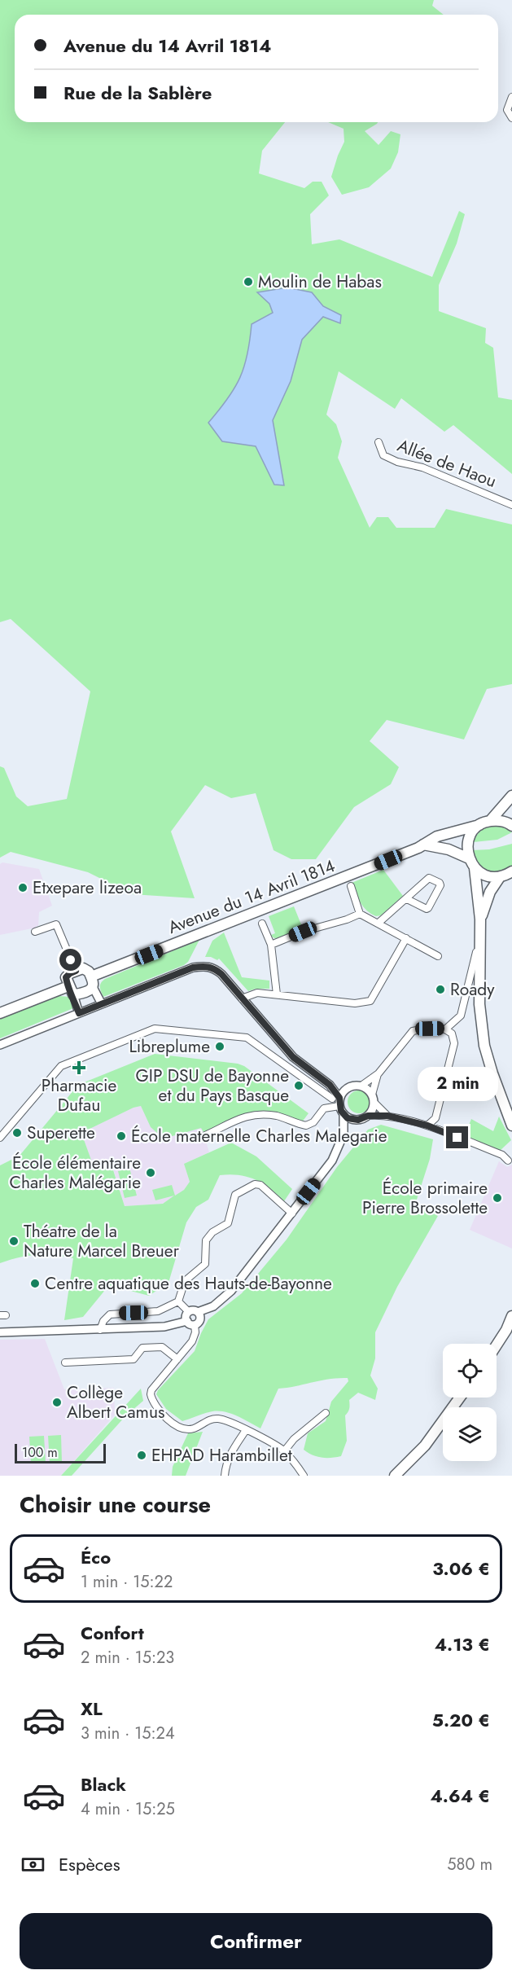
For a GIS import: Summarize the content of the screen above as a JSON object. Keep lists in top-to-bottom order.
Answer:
{
  "streets": {
    "main road": ["Avenue du 14 Avril 1814"],
    "street": ["Allée de Haou"]
  },
  "places": {
    "other": [
      "Moulin de Habas",
      "Etxepare lizeoa",
      "Roady",
      "Libreplume",
      "GIP DSU de Bayonne et du Pays Basque",
      "Superette",
      "École maternelle Charles Malegarie",
      "École élémentaire Charles Malégarie",
      "École primaire Pierre Brossolette",
      "Théatre de la Nature Marcel Breuer",
      "Centre aquatique des Hauts-de-Bayonne",
      "Collège Albert Camus",
      "EHPAD Harambillet"
    ],
    "health": ["Pharmacie Dufau"]
  },
  "scale_bar": "100 m",
  "page": {
    "banner": ["Avenue du 14 Avril 1814", "Rue de la Sablère"],
    "bubble": "2 min",
    "scale": "100 m",
    "heading": "Choisir une course",
    "list": [
      {
        "name": "Éco",
        "note": "1 min · 15:22",
        "value": "3.06 €"
      },
      {
        "name": "Confort",
        "note": "2 min · 15:23",
        "value": "4.13 €"
      },
      {
        "name": "XL",
        "note": "3 min · 15:24",
        "value": "5.20 €"
      },
      {
        "name": "Black",
        "note": "4 min · 15:25",
        "value": "4.64 €"
      }
    ],
    "pay": ["Espèces", "580 m"],
    "buttons": "Confirmer"
  }
}
